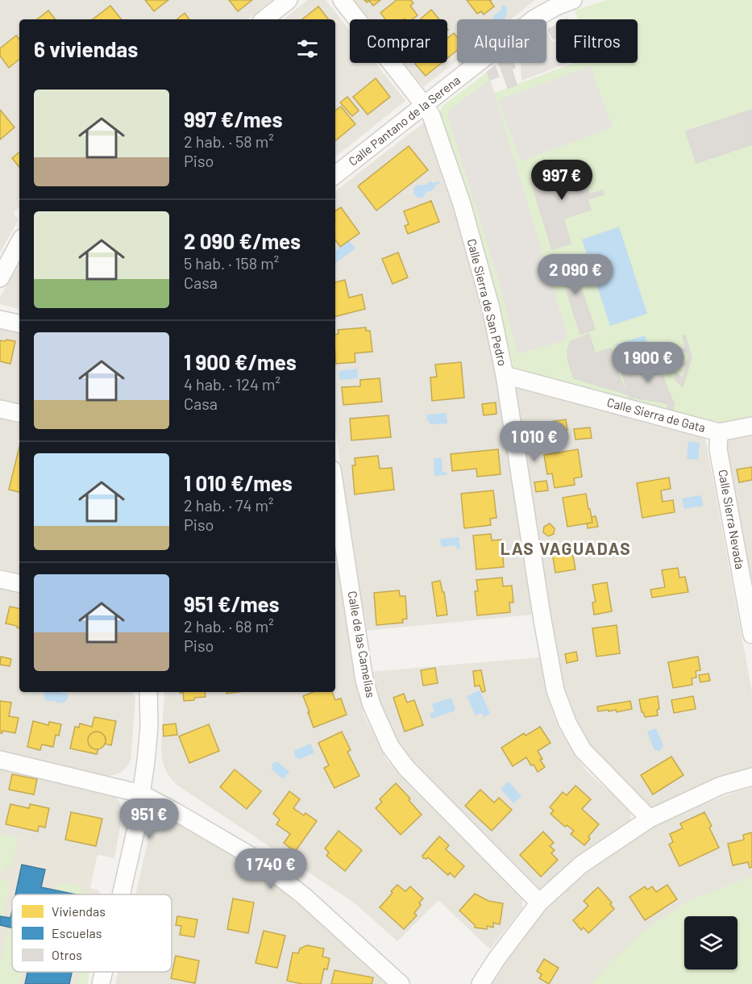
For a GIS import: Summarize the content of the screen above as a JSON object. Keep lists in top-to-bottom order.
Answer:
{
  "streets": {
    "street": [
      "Calle Pantano de la Serena",
      "Calle Sierra de San Pedro",
      "Calle Sierra de Gata",
      "Calle Sierra Nevada",
      "Calle de las Camelias"
    ]
  },
  "crossings": [
    ["Calle Pantano de la Serena", "Calle Sierra de San Pedro"],
    ["Calle Sierra de San Pedro", "Calle Sierra de Gata"],
    ["Calle Sierra de Gata", "Calle Sierra Nevada"]
  ],
  "districts": ["LAS VAGUADAS"],
  "legend": ["Viviendas", "Escuelas", "Otros"],
  "page": {
    "chip": ["Comprar", "Alquilar", "Filtros"],
    "heading": "6 viviendas",
    "list": [
      {
        "name": "997 €/mes",
        "note": "2 hab. · 58 m² · Piso"
      },
      {
        "name": "2 090 €/mes",
        "note": "5 hab. · 158 m² · Casa"
      },
      {
        "name": "1 900 €/mes",
        "note": "4 hab. · 124 m² · Casa"
      },
      {
        "name": "1 010 €/mes",
        "note": "2 hab. · 74 m² · Piso"
      },
      {
        "name": "951 €/mes",
        "note": "2 hab. · 68 m² · Piso"
      }
    ],
    "price": [
      "997 €",
      "2 090 €",
      "1 900 €",
      "1 010 €",
      "951 €",
      "1 740 €"
    ]
  }
}
